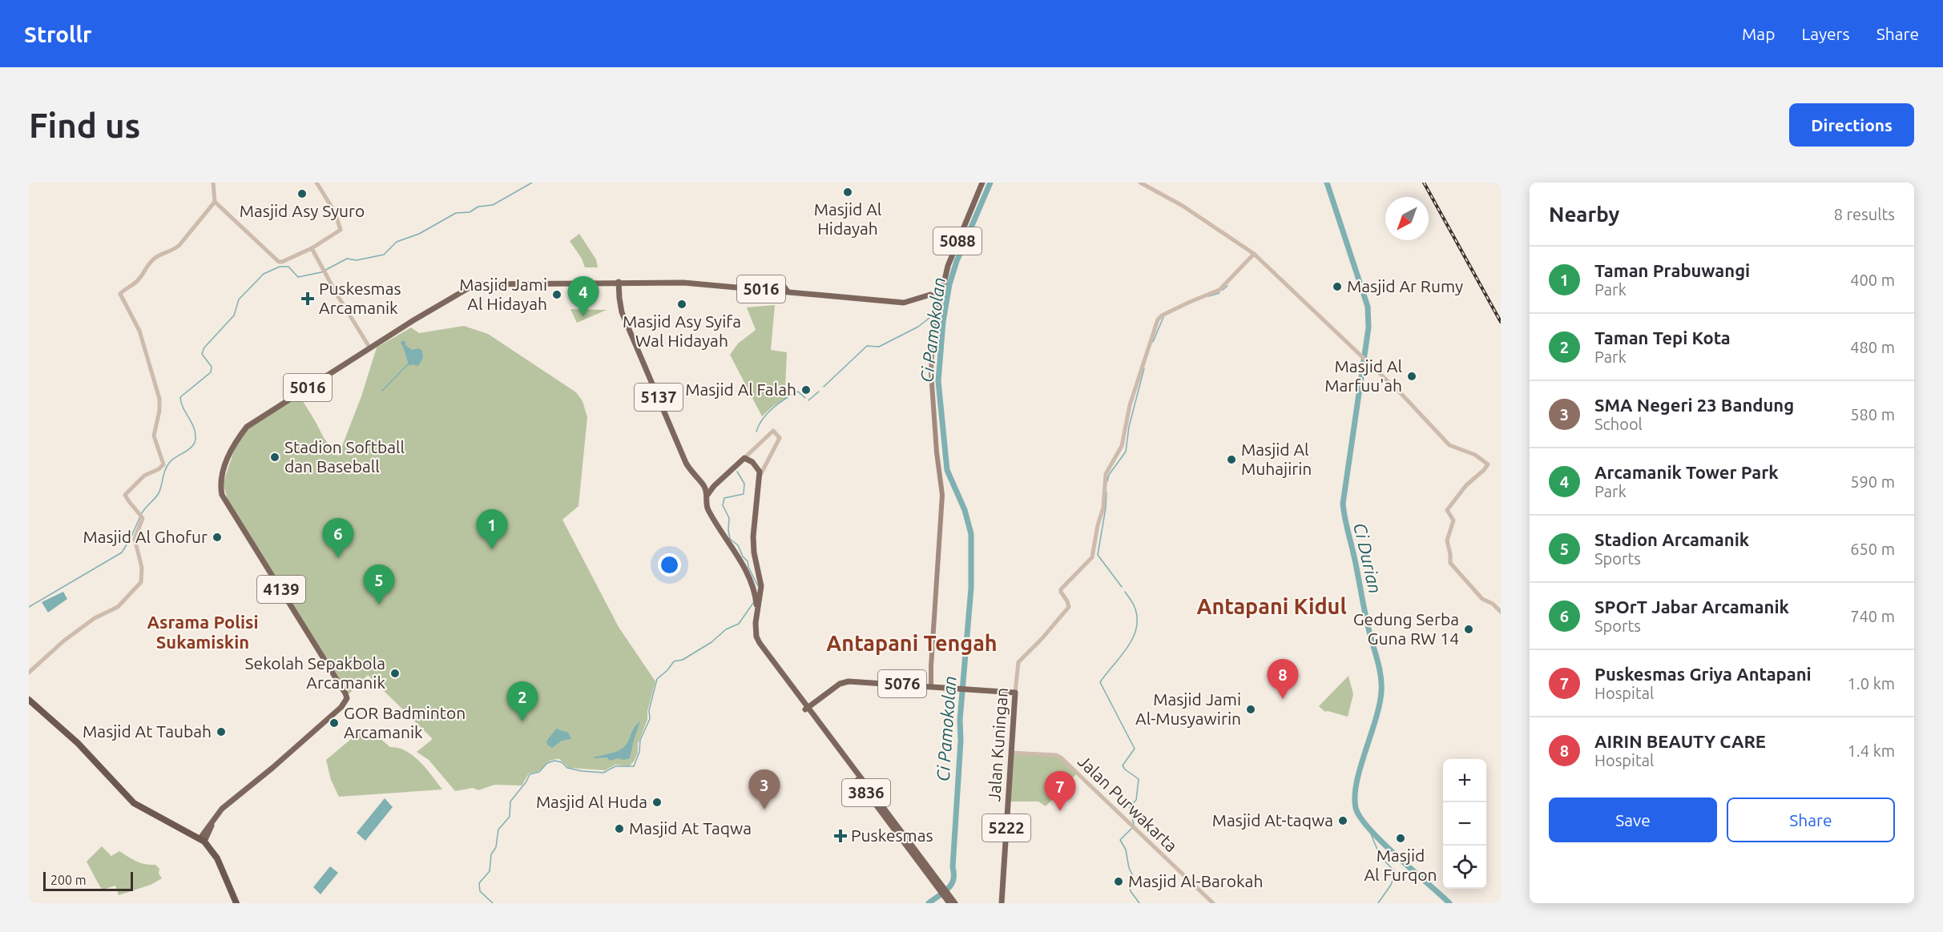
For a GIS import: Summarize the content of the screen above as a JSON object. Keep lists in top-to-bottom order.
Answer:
{
  "streets": {
    "main road": [
      "5088",
      "5016",
      "5137",
      "4139",
      "5076",
      "Jalan Kuningan",
      "3836",
      "5222"
    ],
    "street": ["Jalan Purwakarta"]
  },
  "crossings": [
    ["5088", "5016"],
    ["5088", "5076"],
    ["5016", "5137"],
    ["5016", "4139"],
    ["5137", "3836"],
    ["5076", "Jalan Kuningan"],
    ["5076", "3836"],
    ["Jalan Kuningan", "Jalan Purwakarta"]
  ],
  "districts": ["Antapani Kidul", "Asrama Polisi Sukamiskin", "Antapani Tengah"],
  "water": ["Ci Pamokolan", "Ci Durian"],
  "places": {
    "other": [
      "Masjid Al Hidayah",
      "Masjid Asy Syuro",
      "Masjid Ar Rumy",
      "Masjid Jami Al Hidayah",
      "Masjid Asy Syifa Wal Hidayah",
      "Masjid Al Marfuu'ah",
      "Masjid Al Falah",
      "Stadion Softball dan Baseball",
      "Masjid Al Muhajirin",
      "Masjid Al Ghofur",
      "Gedung Serba Guna RW 14",
      "Sekolah Sepakbola Arcamanik",
      "Masjid Jami Al-Musyawirin",
      "GOR Badminton Arcamanik",
      "Masjid At Taubah",
      "Masjid Al Huda",
      "Masjid At-taqwa",
      "Masjid At Taqwa",
      "Masjid Al Furqon",
      "Masjid Al-Barokah"
    ],
    "health": ["Puskesmas Arcamanik", "Puskesmas"]
  },
  "scale_bar": "200 m",
  "north": "bottom left",
  "page": {
    "header": "Strollr",
    "nav": ["Map", "Layers", "Share"],
    "buttons": [
      "Directions",
      ["Save", "Share"]
    ],
    "title": "Find us",
    "heading": ["Nearby", "8 results"],
    "list": [
      {
        "mark": "1",
        "name": "Taman Prabuwangi",
        "note": "Park",
        "value": "400 m"
      },
      {
        "mark": "2",
        "name": "Taman Tepi Kota",
        "note": "Park",
        "value": "480 m"
      },
      {
        "mark": "3",
        "name": "SMA Negeri 23 Bandung",
        "note": "School",
        "value": "580 m"
      },
      {
        "mark": "4",
        "name": "Arcamanik Tower Park",
        "note": "Park",
        "value": "590 m"
      },
      {
        "mark": "5",
        "name": "Stadion Arcamanik",
        "note": "Sports",
        "value": "650 m"
      },
      {
        "mark": "6",
        "name": "SPOrT Jabar Arcamanik",
        "note": "Sports",
        "value": "740 m"
      },
      {
        "mark": "7",
        "name": "Puskesmas Griya Antapani",
        "note": "Hospital",
        "value": "1.0 km"
      },
      {
        "mark": "8",
        "name": "AIRIN BEAUTY CARE",
        "note": "Hospital",
        "value": "1.4 km"
      }
    ],
    "pins": [
      "4",
      "1",
      "6",
      "5",
      "8",
      "2",
      "3",
      "7"
    ],
    "map_buttons": ["+", "−"],
    "scale": "200 m"
  }
}
